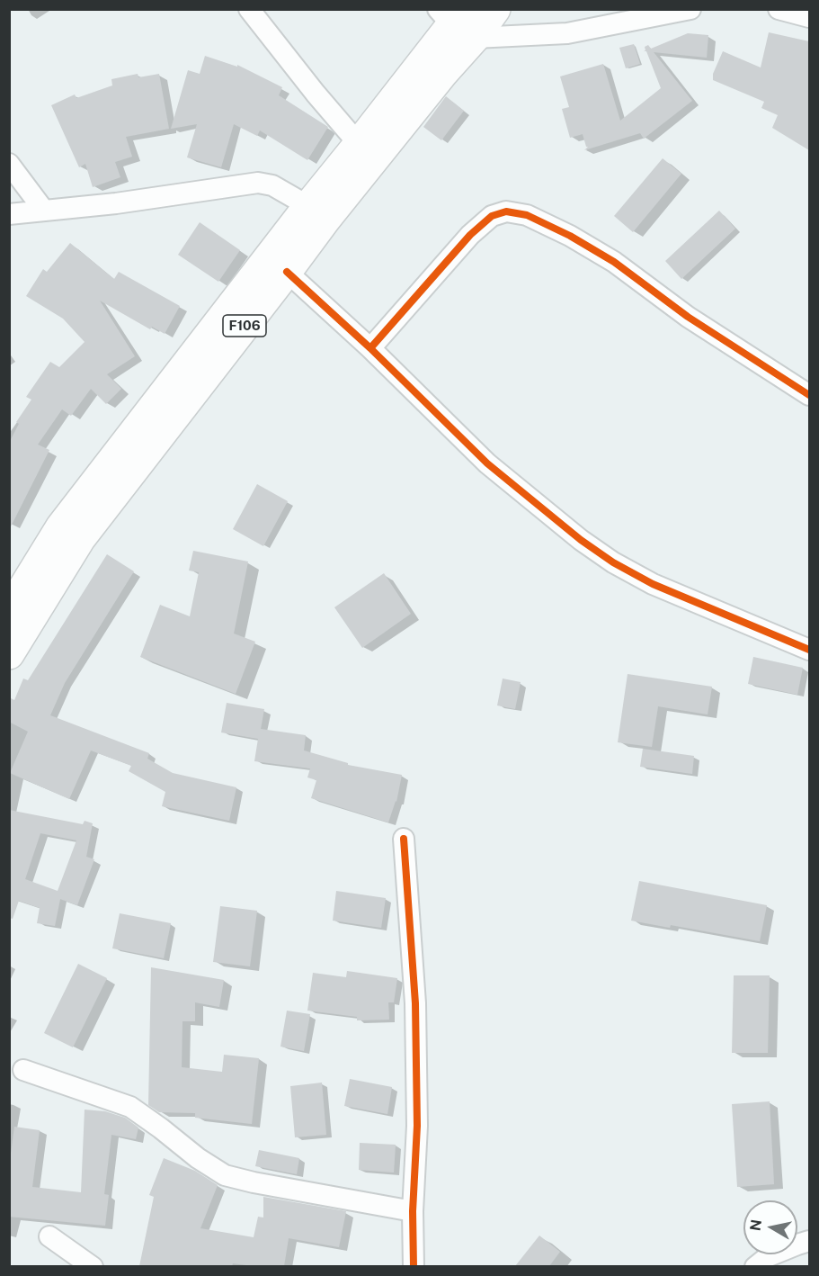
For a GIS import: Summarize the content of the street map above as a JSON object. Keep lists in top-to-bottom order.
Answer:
{
  "streets": {
    "main road": ["F106"]
  },
  "north": "left"
}
